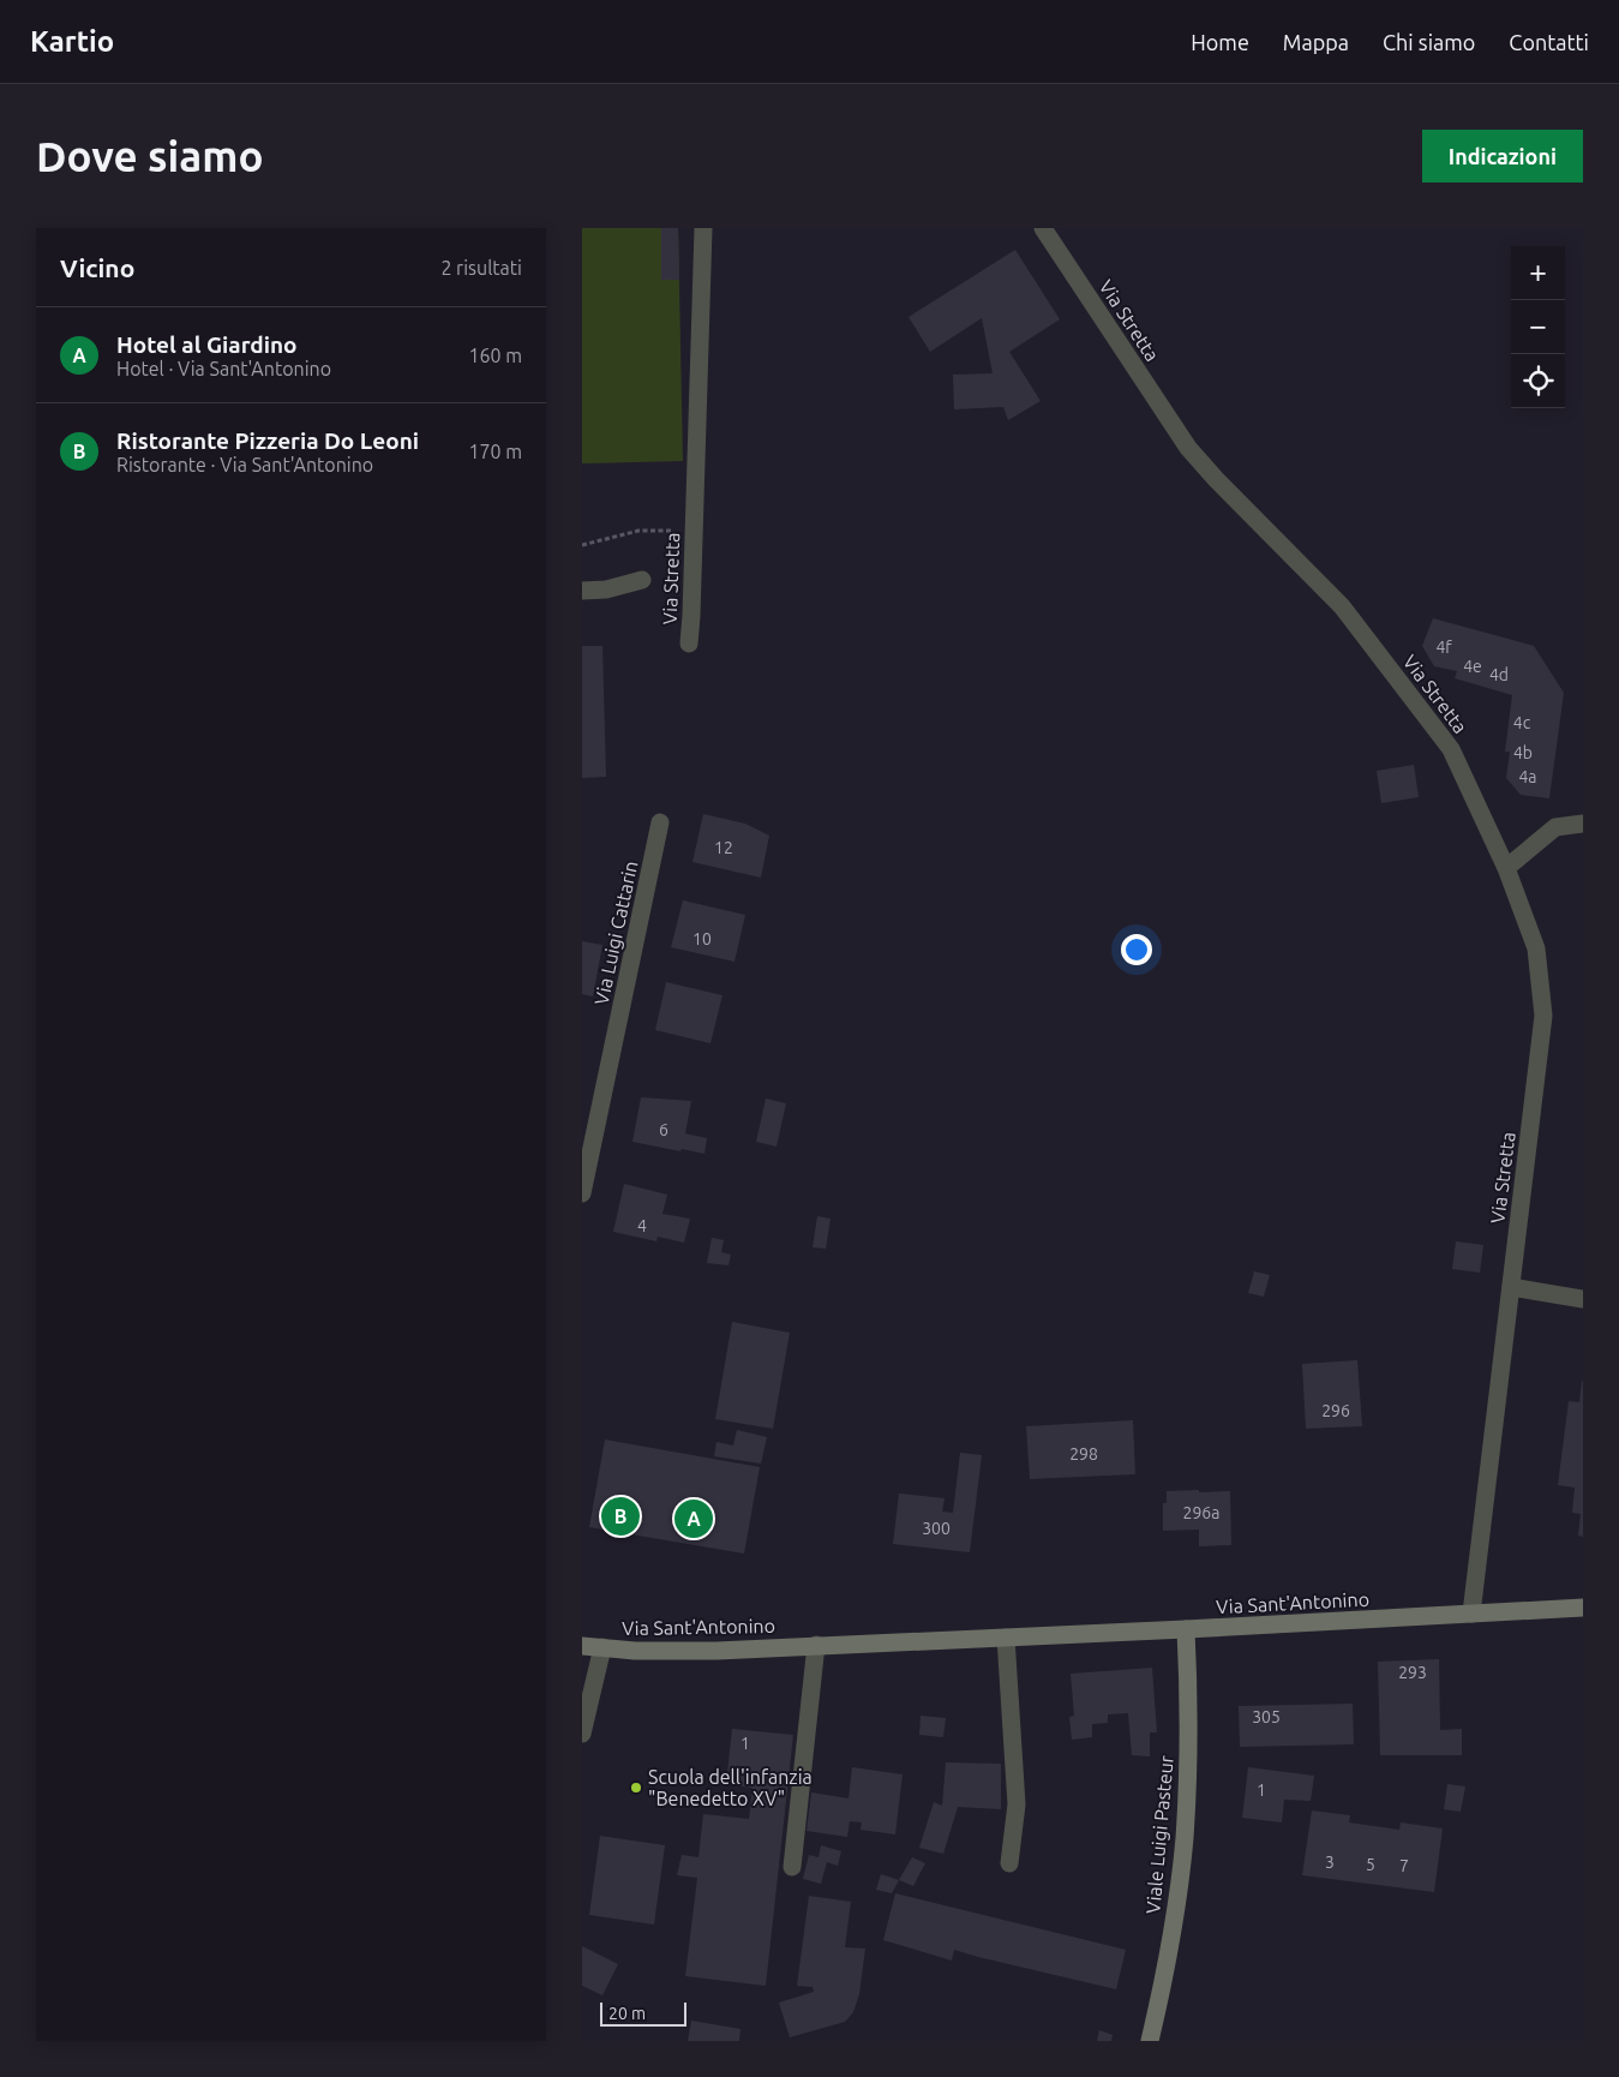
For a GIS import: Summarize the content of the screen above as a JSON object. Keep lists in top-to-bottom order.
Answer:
{
  "streets": {
    "main road": ["Via Sant'Antonino", "Viale Luigi Pasteur"],
    "street": ["Via Stretta", "Via Luigi Cattarin"]
  },
  "crossings": [
    ["Via Stretta", "Via Sant'Antonino"],
    ["Via Sant'Antonino", "Viale Luigi Pasteur"]
  ],
  "places": ["Scuola dell'infanzia \"Benedetto XV\""],
  "house_numbers": [
    "4f",
    "4e",
    "4d",
    "4c",
    "4b",
    "4a",
    "12",
    "10",
    "6",
    "4",
    "296",
    "298",
    "296a",
    "300",
    "293",
    "305",
    "1",
    "1",
    "3",
    "5",
    "7"
  ],
  "scale_bar": "20 m",
  "page": {
    "header": "Kartio",
    "nav": [
      "Home",
      "Mappa",
      "Chi siamo",
      "Contatti"
    ],
    "buttons": "Indicazioni",
    "title": "Dove siamo",
    "heading": ["Vicino", "2 risultati"],
    "map_buttons": ["+", "−"],
    "list": [
      {
        "mark": "A",
        "name": "Hotel al Giardino",
        "note": "Hotel · Via Sant'Antonino",
        "value": "160 m"
      },
      {
        "mark": "B",
        "name": "Ristorante Pizzeria Do Leoni",
        "note": "Ristorante · Via Sant'Antonino",
        "value": "170 m"
      }
    ],
    "pins": ["B", "A"],
    "scale": "20 m"
  }
}
